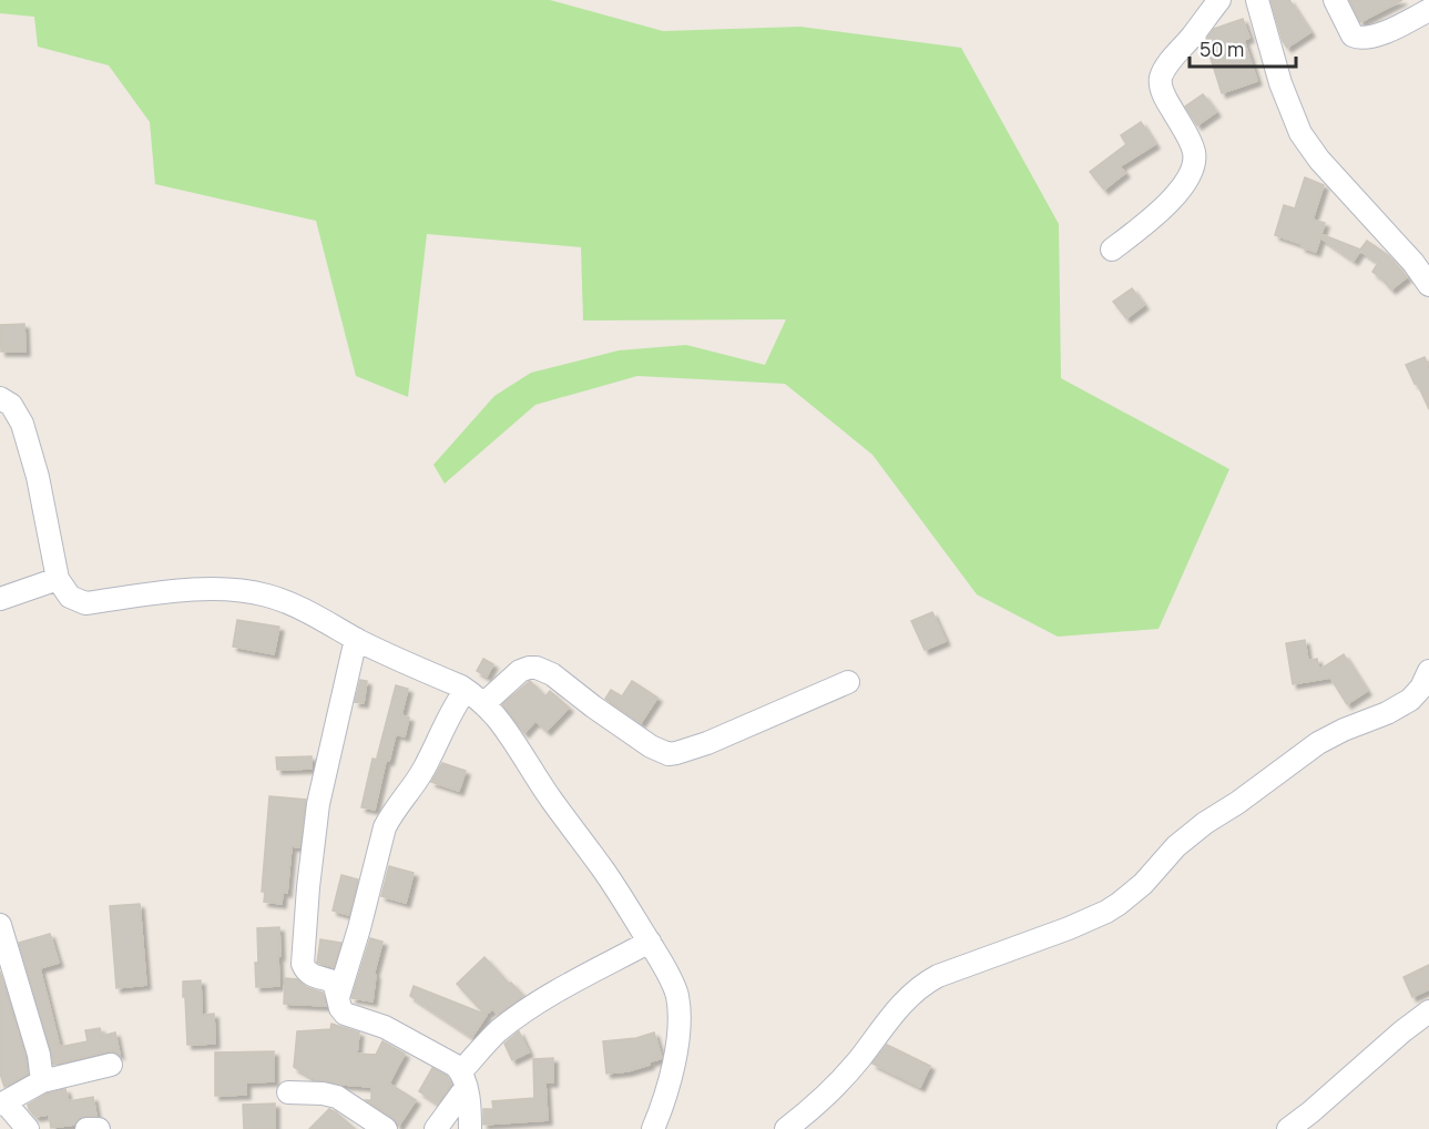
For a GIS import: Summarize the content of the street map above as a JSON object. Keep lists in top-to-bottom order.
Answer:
{
  "scale_bar": "50 m"
}
